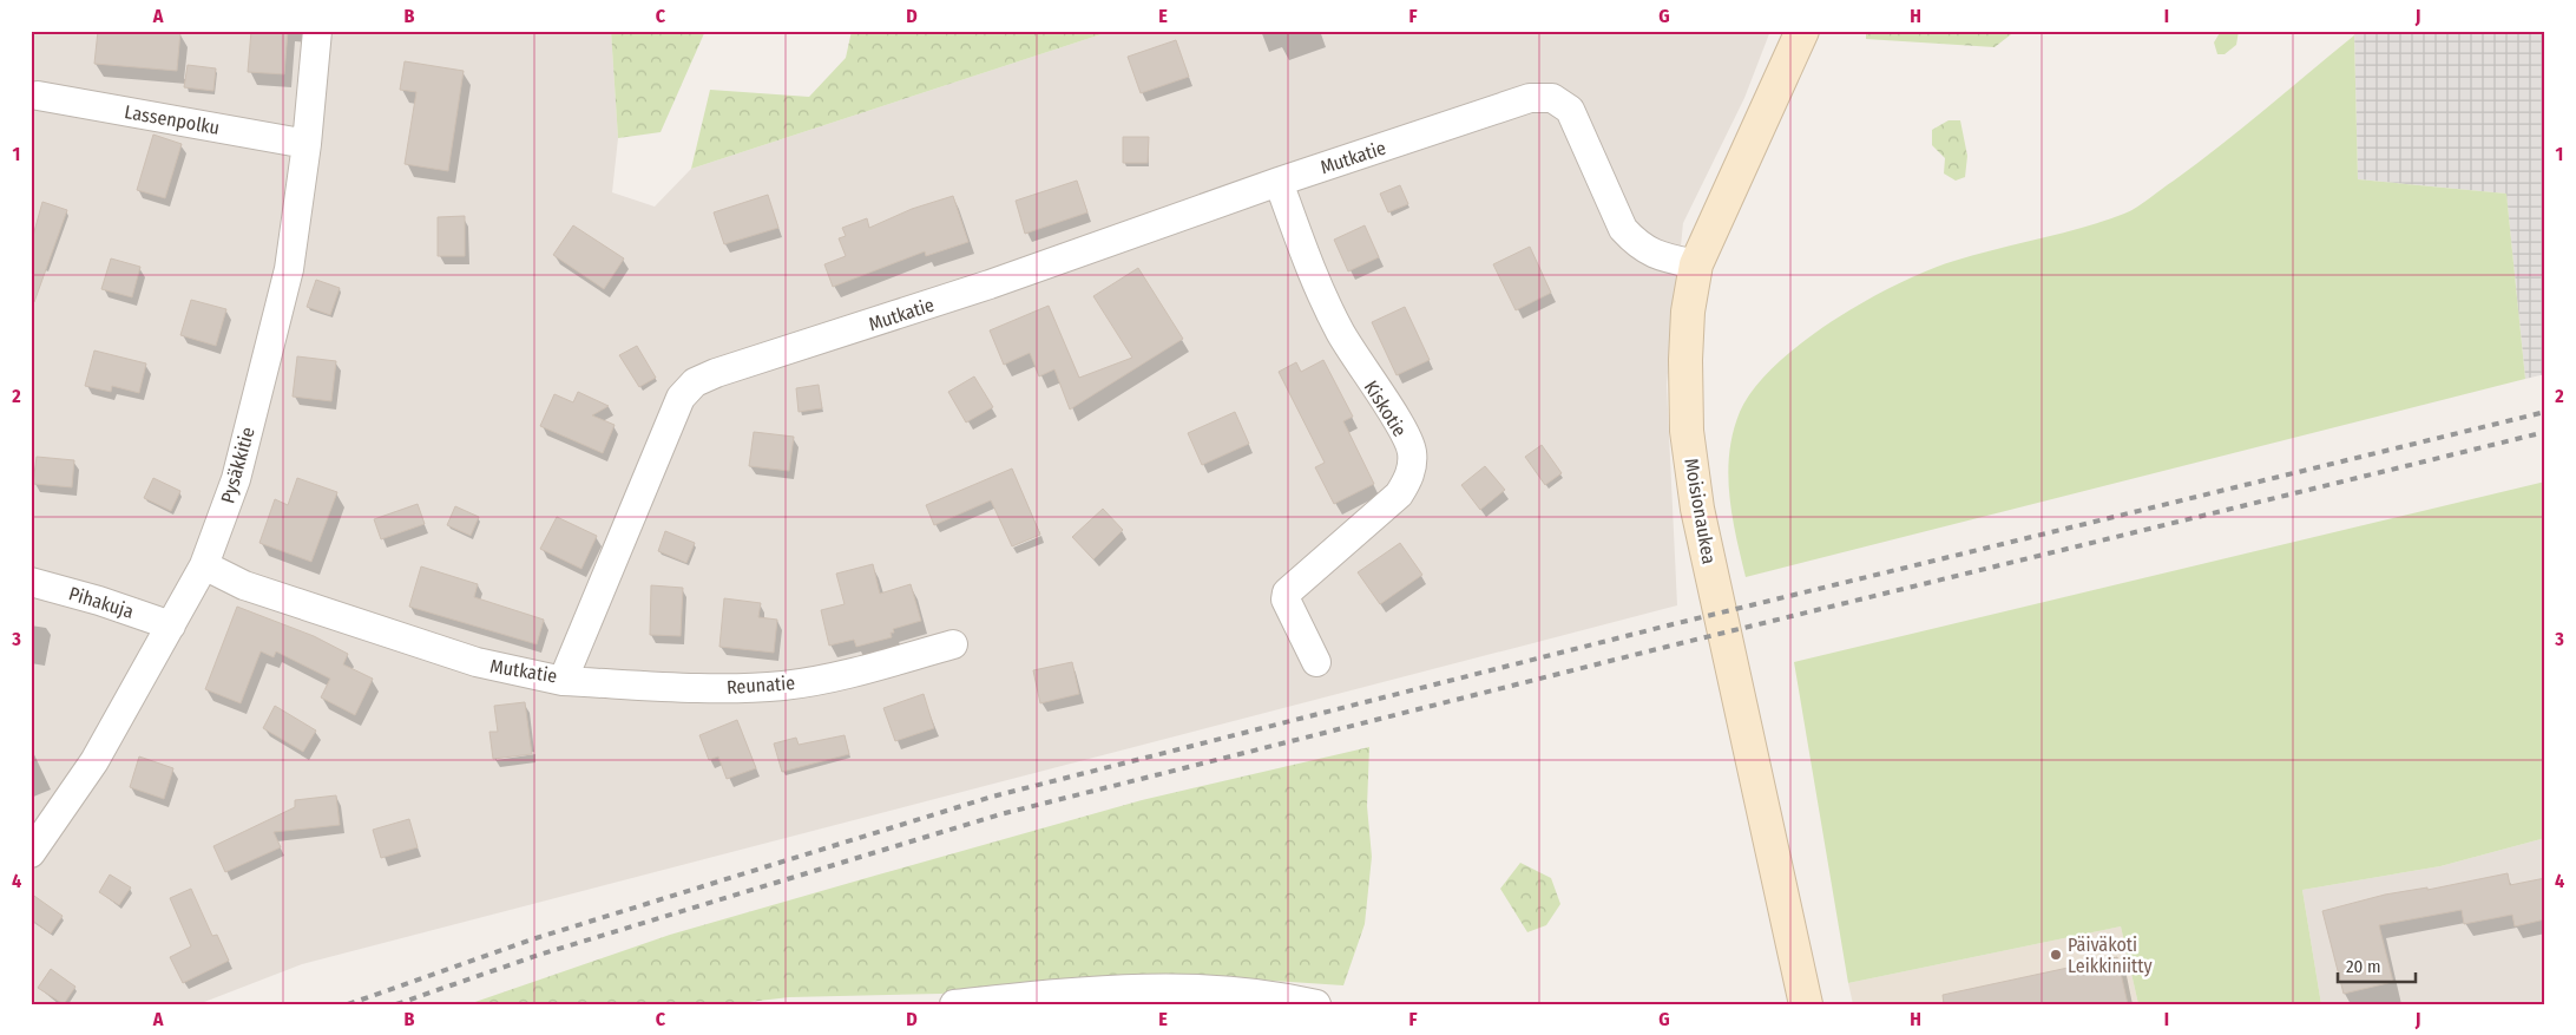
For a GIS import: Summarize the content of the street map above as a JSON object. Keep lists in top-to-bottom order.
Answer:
{
  "streets": {
    "street": [
      "Lassenpolku",
      "Mutkatie",
      "Kiskotie",
      "Pysäkkitie",
      "Moisionaukea",
      "Pihakuja",
      "Reunatie"
    ]
  },
  "crossings": [
    ["Lassenpolku", "Pysäkkitie"],
    ["Mutkatie", "Kiskotie"],
    ["Mutkatie", "Pysäkkitie"],
    ["Mutkatie", "Moisionaukea"],
    ["Mutkatie", "Reunatie"],
    ["Pysäkkitie", "Pihakuja"]
  ],
  "places": ["Päiväkoti Leikkiniitty"],
  "scale_bar": "20 m",
  "grid": {
    "columns": [
      "A",
      "B",
      "C",
      "D",
      "E",
      "F",
      "G",
      "H",
      "I",
      "J"
    ],
    "rows": [
      "1",
      "2",
      "3",
      "4"
    ]
  }
}
